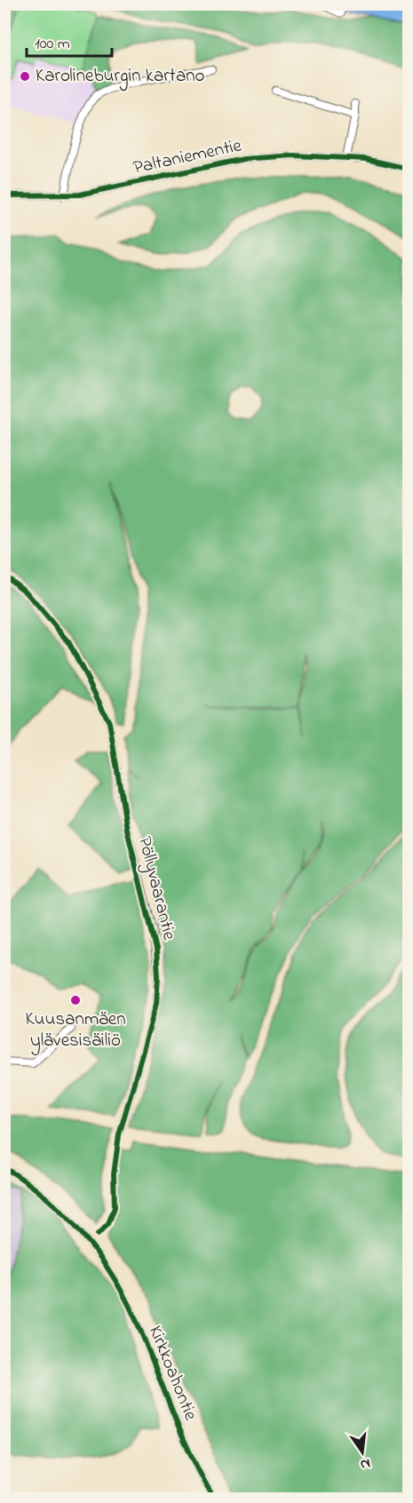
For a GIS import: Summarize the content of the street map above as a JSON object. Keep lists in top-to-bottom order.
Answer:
{
  "streets": {
    "street": ["Paltaniementie", "Pöllyvaarantie", "Kirkkoahontie"]
  },
  "places": ["Karolineburgin kartano", "Kuusanmäen ylävesisäiliö"],
  "scale_bar": "100 m",
  "north": "bottom"
}
